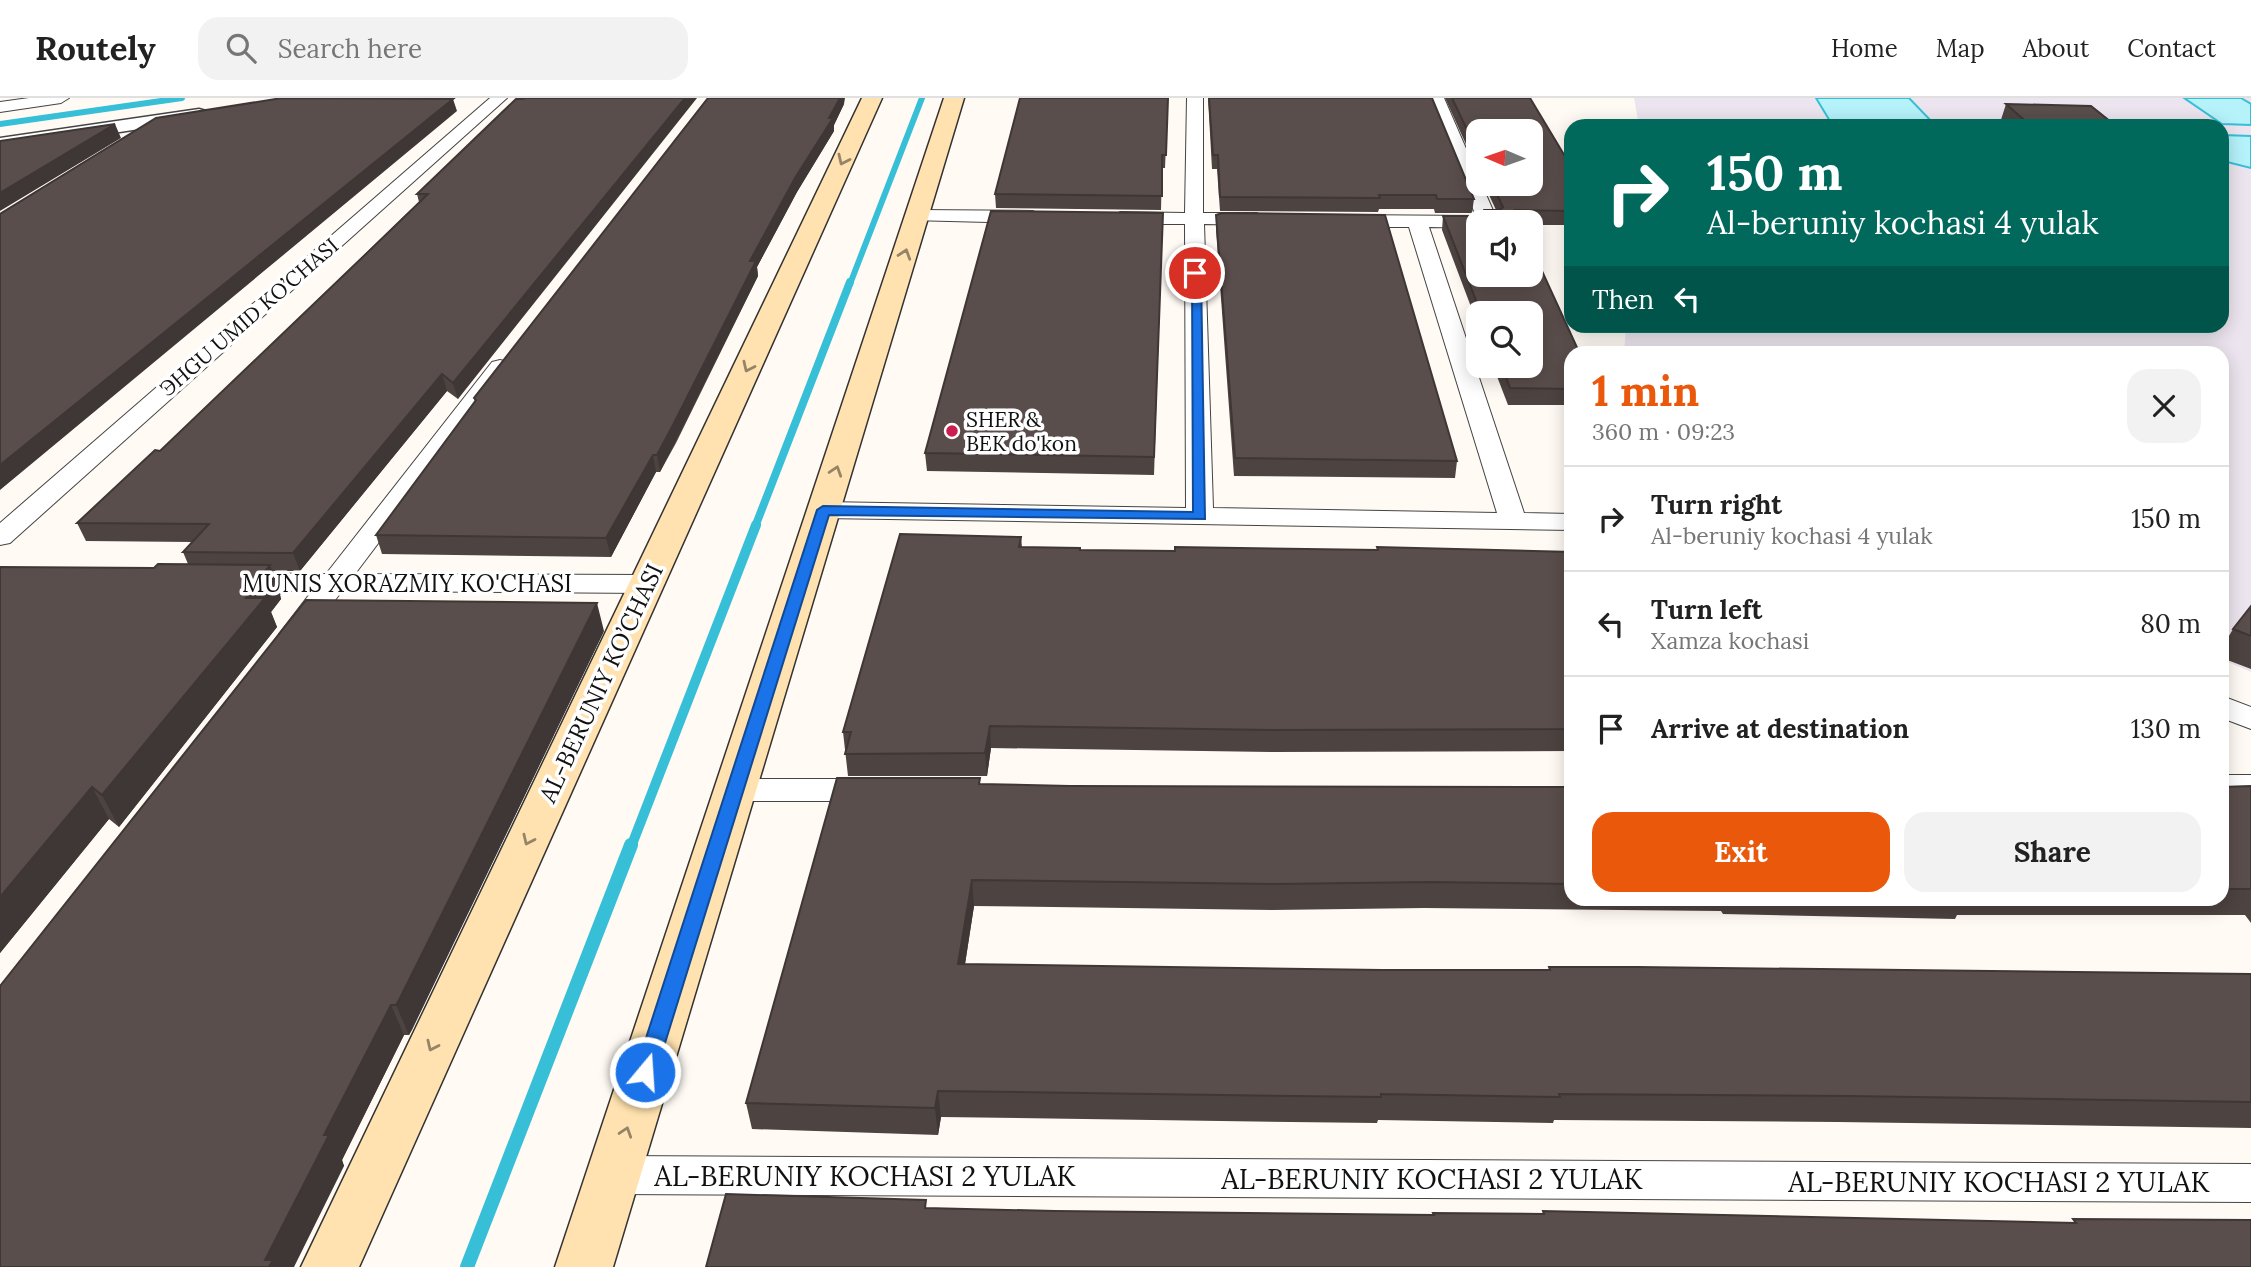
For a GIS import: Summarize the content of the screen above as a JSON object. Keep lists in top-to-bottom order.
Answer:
{
  "streets": {
    "main road": ["AL-BERUNIY KO’CHASI"],
    "street": ["ЭHGU UMID KO’CHASI", "MUNIS XORAZMIY KO'CHASI", "AL-BERUNIY KOCHASI 2 YULAK"]
  },
  "crossings": [
    ["MUNIS XORAZMIY KO'CHASI", "AL-BERUNIY KO’CHASI"]
  ],
  "places": ["SHER & BEK do'kon"],
  "north": "left",
  "page": {
    "header": "Routely",
    "search": "Search here",
    "nav": [
      "Home",
      "Map",
      "About",
      "Contact"
    ],
    "turn": ["150 m", "Al-beruniy kochasi 4 yulak"],
    "then": "Then",
    "heading": ["1 min", "360 m · 09:23"],
    "list": [
      {
        "name": "Turn right",
        "note": "Al-beruniy kochasi 4 yulak",
        "value": "150 m"
      },
      {
        "name": "Turn left",
        "note": "Xamza kochasi",
        "value": "80 m"
      },
      {
        "name": "Arrive at destination",
        "value": "130 m"
      }
    ],
    "buttons": ["Exit", "Share"]
  }
}
